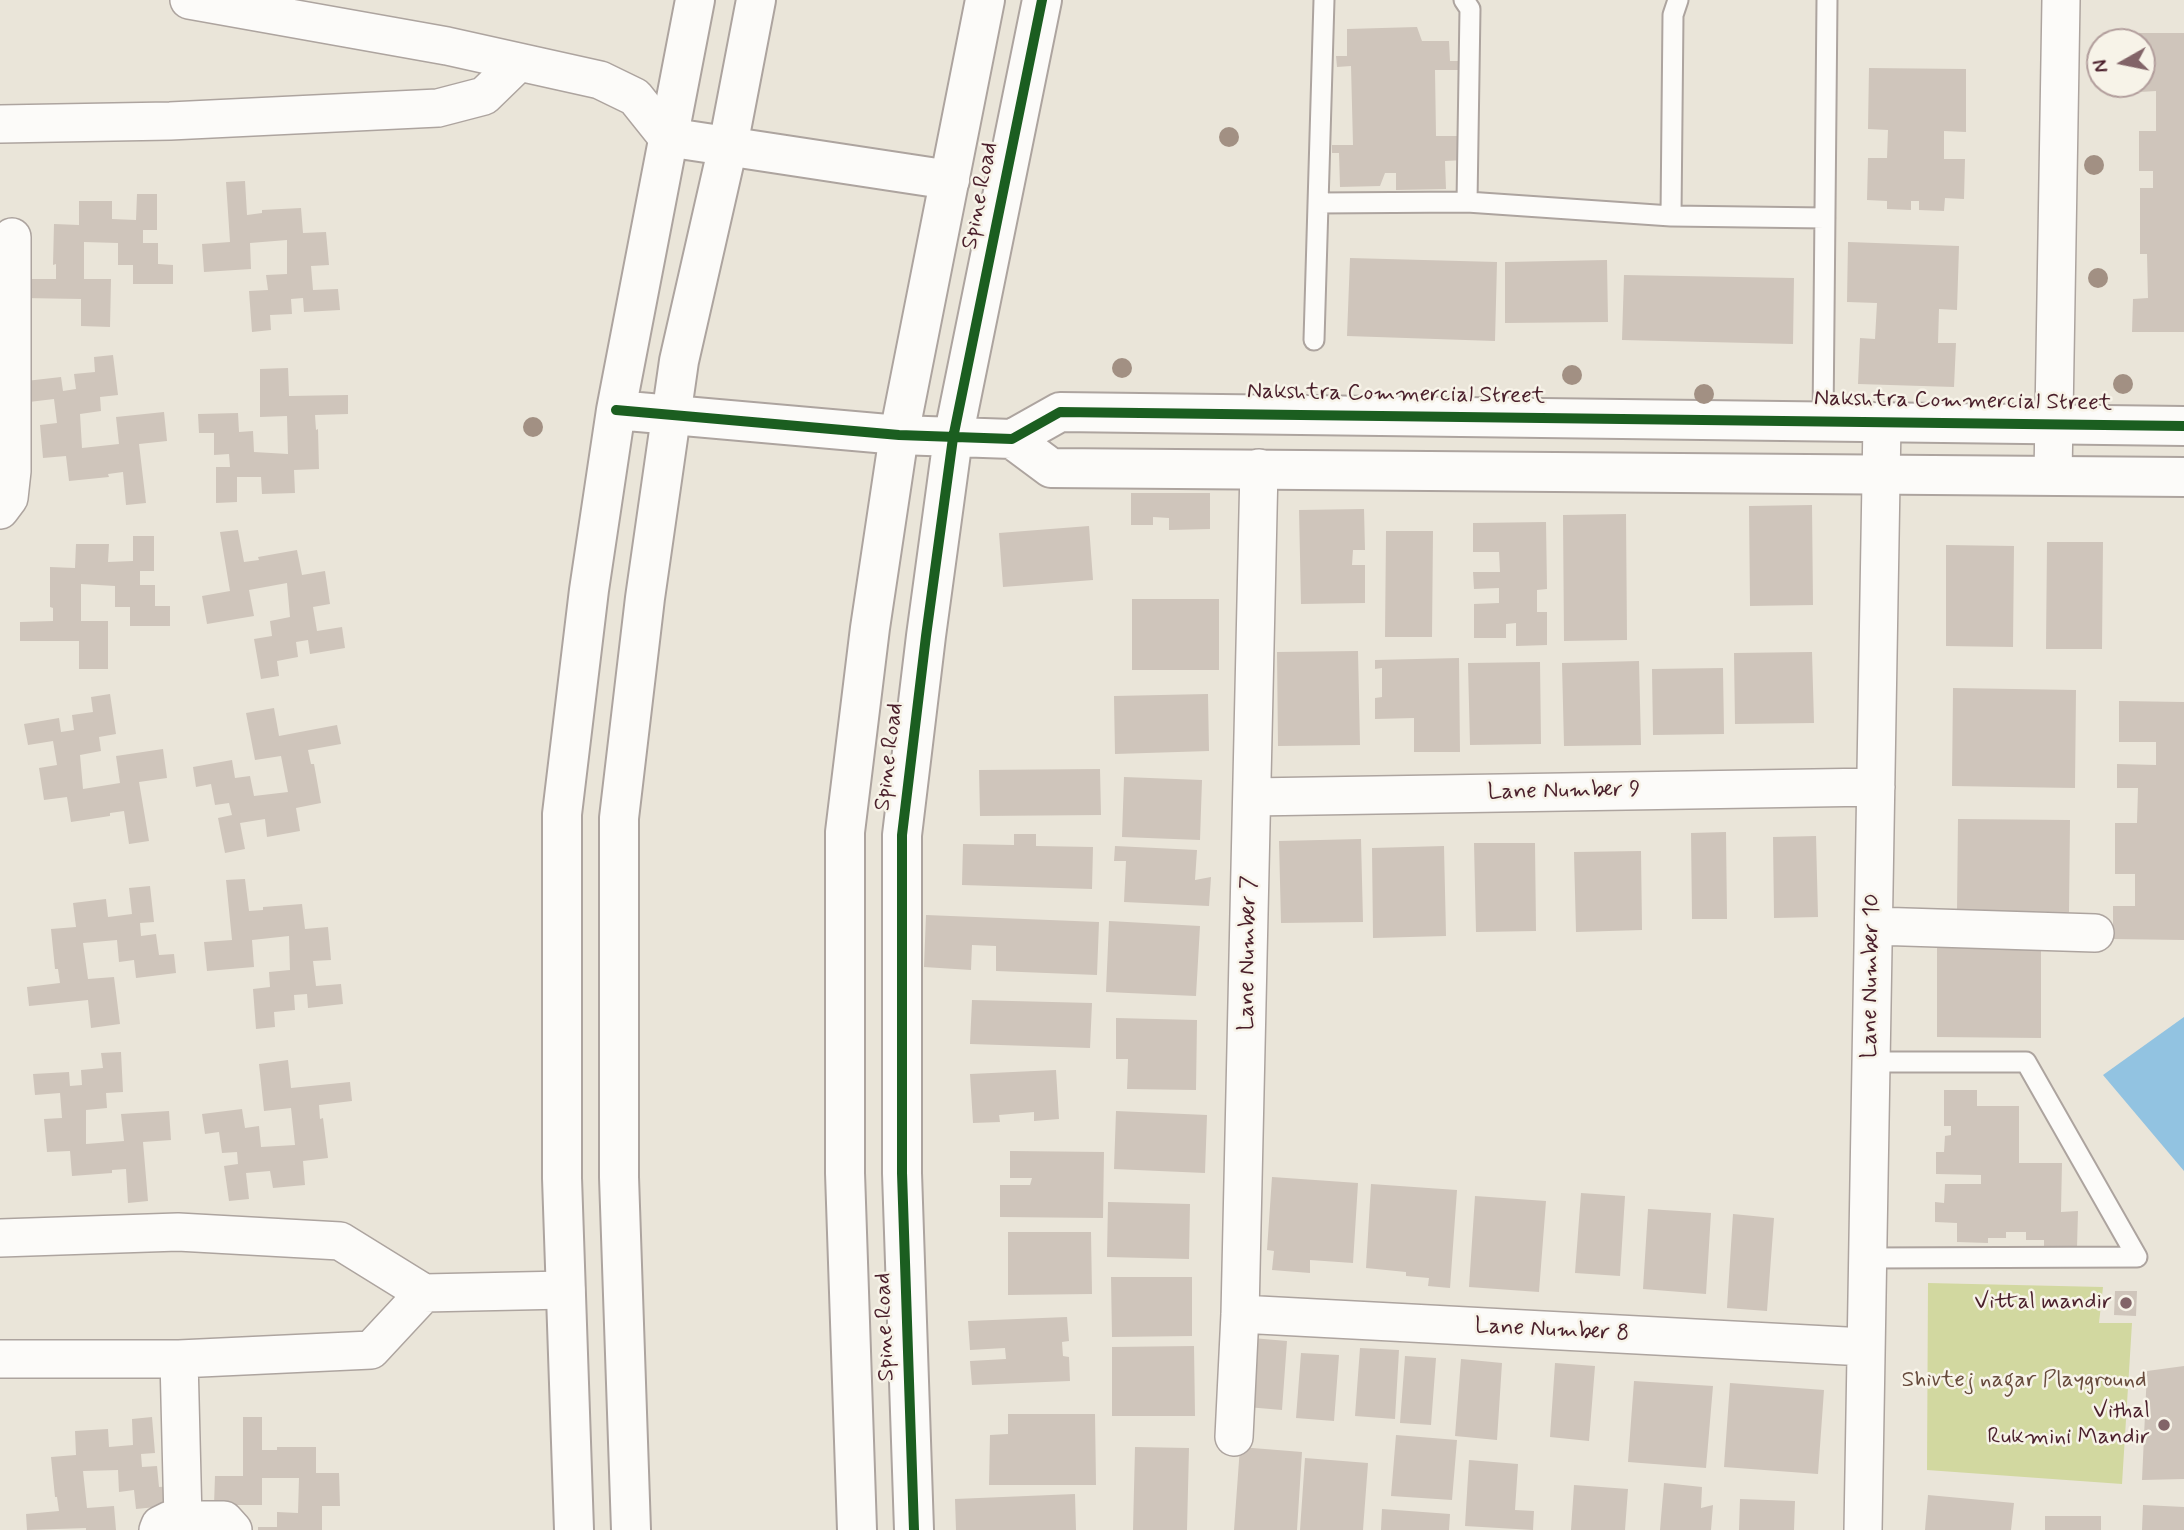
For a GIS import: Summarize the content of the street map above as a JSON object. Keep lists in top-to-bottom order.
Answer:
{
  "streets": {
    "street": [
      "Spine Road",
      "Nakshtra Commercial Street",
      "Lane Number 9",
      "Lane Number 7",
      "Lane Number 10",
      "Lane Number 8"
    ]
  },
  "crossings": [
    ["Nakshtra Commercial Street", "Lane Number 10"],
    ["Lane Number 9", "Lane Number 7"],
    ["Lane Number 9", "Lane Number 10"],
    ["Lane Number 7", "Lane Number 8"],
    ["Lane Number 10", "Lane Number 8"]
  ],
  "parks": ["Shivtej nagar Playground"],
  "places": ["Vittal mandir", "Vithal Rukmini Mandir"],
  "north": "left"
}
